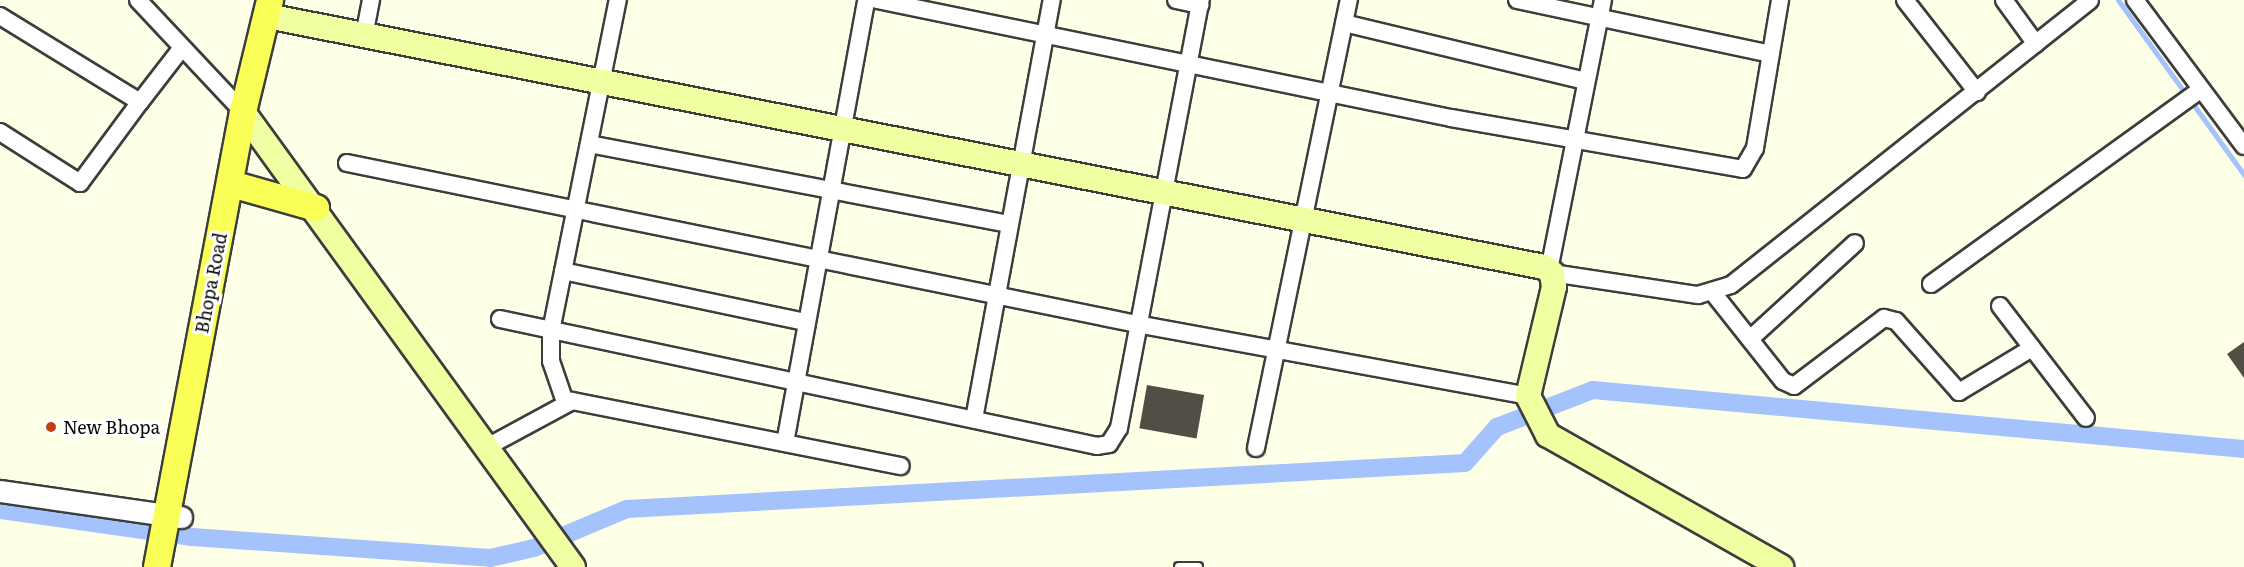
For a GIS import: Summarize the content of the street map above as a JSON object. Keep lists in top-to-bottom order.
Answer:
{
  "streets": {
    "main road": ["Bhopa Road"]
  },
  "places": ["New Bhopa"]
}
